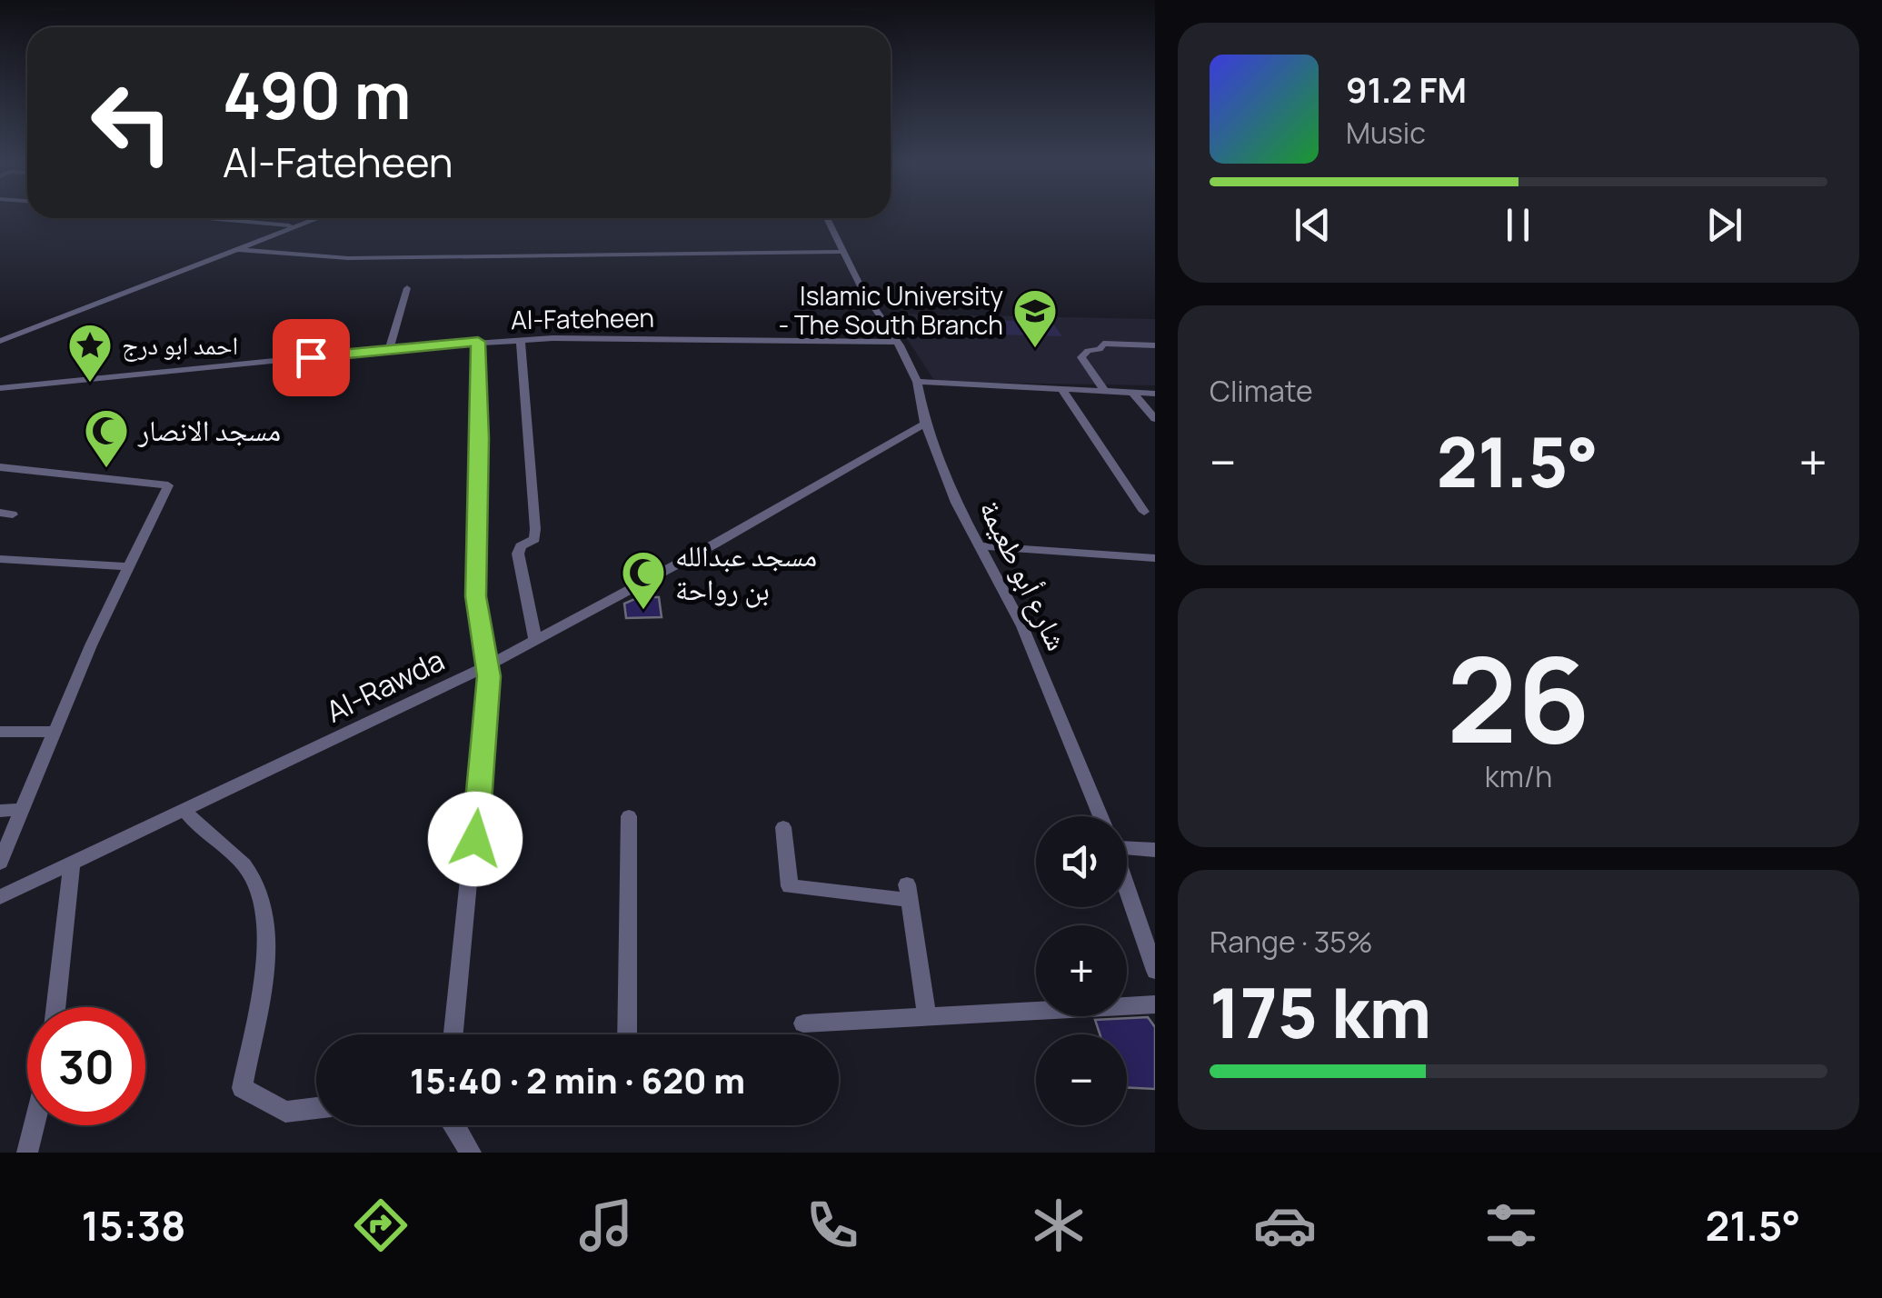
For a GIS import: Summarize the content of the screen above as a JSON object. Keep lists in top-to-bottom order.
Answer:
{
  "streets": {
    "street": ["Al-Fateheen", "شارع أبو طعيمة", "Al-Rawda"]
  },
  "crossings": [
    ["Al-Fateheen", "شارع أبو طعيمة"],
    ["شارع أبو طعيمة", "Al-Rawda"]
  ],
  "places": {
    "school or university": ["Islamic University - The South Branch"],
    "place": ["احمد ابو درج"],
    "mosque": ["مسجد الانصار", "مسجد عبدالله بن رواحة"]
  },
  "page": {
    "turn": ["490 m", "Al-Fateheen"],
    "song": ["91.2 FM", "Music"],
    "tile": [
      "Climate",
      ["26", "km/h"],
      ["Range · 35%", "175 km"]
    ],
    "heat": ["−", "21.5°", "+"],
    "map_buttons": ["+", "−"],
    "limit": "30",
    "trip": "15:40 · 2 min · 620 m",
    "tabs": ["15:38", "21.5°"]
  }
}
